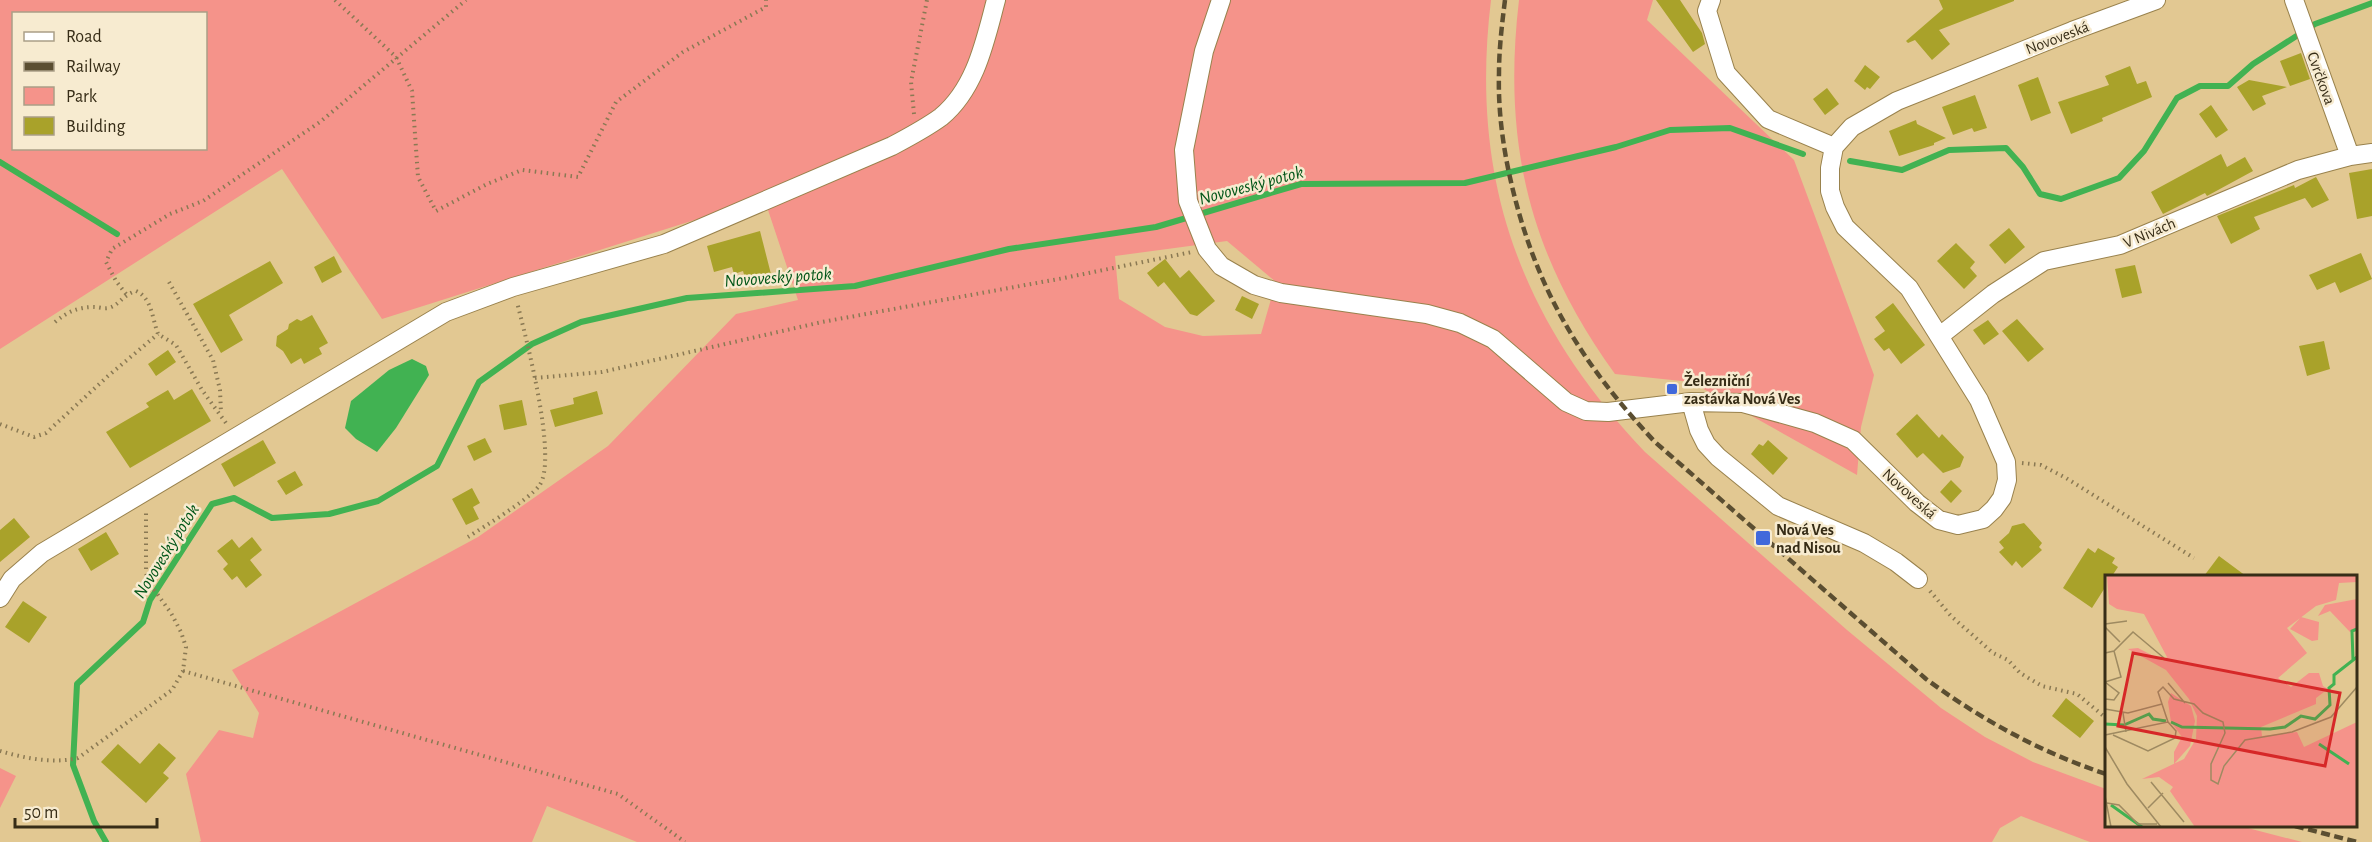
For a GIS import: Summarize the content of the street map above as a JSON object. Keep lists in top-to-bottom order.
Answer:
{
  "streets": {
    "street": ["Novoveská", "Cvrčkova", "V Nivách"]
  },
  "crossings": [
    ["Novoveská", "V Nivách"],
    ["Cvrčkova", "V Nivách"]
  ],
  "water": ["Novoveský potok"],
  "places": {
    "transit": ["Železniční zastávka Nová Ves", "Nová Ves nad Nisou"]
  },
  "legend": [
    "Road",
    "Railway",
    "Park",
    "Building"
  ],
  "scale_bar": "50 m"
}
